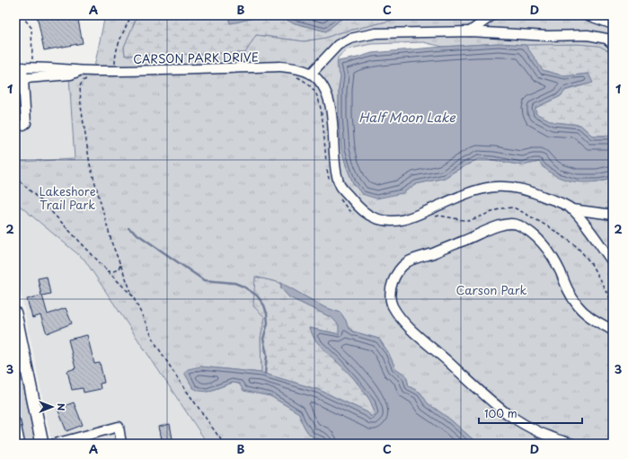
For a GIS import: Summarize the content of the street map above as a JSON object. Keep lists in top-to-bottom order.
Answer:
{
  "streets": {
    "street": ["CARSON PARK DRIVE"]
  },
  "water": ["Half Moon Lake"],
  "parks": ["Lakeshore Trail Park", "Carson Park"],
  "scale_bar": "100 m",
  "north": "right",
  "grid": {
    "columns": [
      "A",
      "B",
      "C",
      "D"
    ],
    "rows": ["1", "2", "3"]
  }
}
